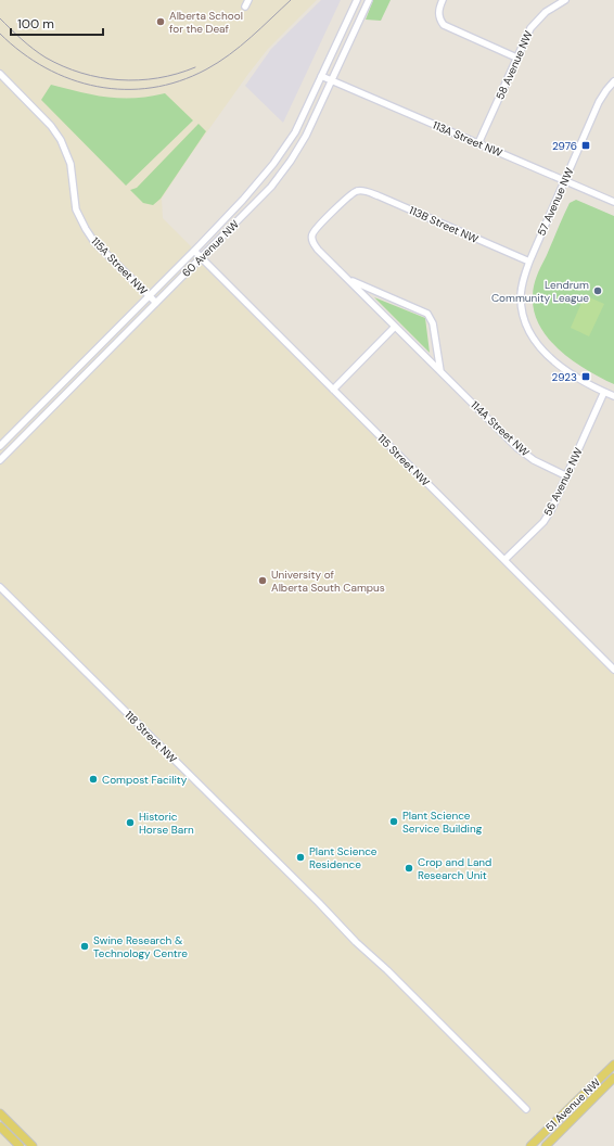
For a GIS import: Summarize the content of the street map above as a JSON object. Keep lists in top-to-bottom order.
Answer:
{
  "streets": {
    "main road": ["51 Avenue NW"],
    "street": [
      "58 Avenue NW",
      "113A Street NW",
      "57 Avenue NW",
      "113B Street NW",
      "60 Avenue NW",
      "115A Street NW",
      "114A Street NW",
      "115 Street NW",
      "56 Avenue NW",
      "118 Street NW"
    ]
  },
  "crossings": [
    ["58 Avenue NW", "113A Street NW"],
    ["113A Street NW", "57 Avenue NW"],
    ["113A Street NW", "60 Avenue NW"],
    ["57 Avenue NW", "113B Street NW"],
    ["57 Avenue NW", "56 Avenue NW"],
    ["113B Street NW", "114A Street NW"],
    ["60 Avenue NW", "115A Street NW"],
    ["60 Avenue NW", "115 Street NW"],
    ["114A Street NW", "56 Avenue NW"],
    ["115 Street NW", "56 Avenue NW"]
  ],
  "places": {
    "other": [
      "Alberta School for the Deaf",
      "Lendrum Community League",
      "University of Alberta South Campus",
      "Compost Facility",
      "Plant Science Service Building",
      "Historic Horse Barn",
      "Plant Science Residence",
      "Crop and Land Research Unit",
      "Swine Research & Technology Centre"
    ],
    "transit": ["2976", "2923"]
  },
  "scale_bar": "100 m"
}
